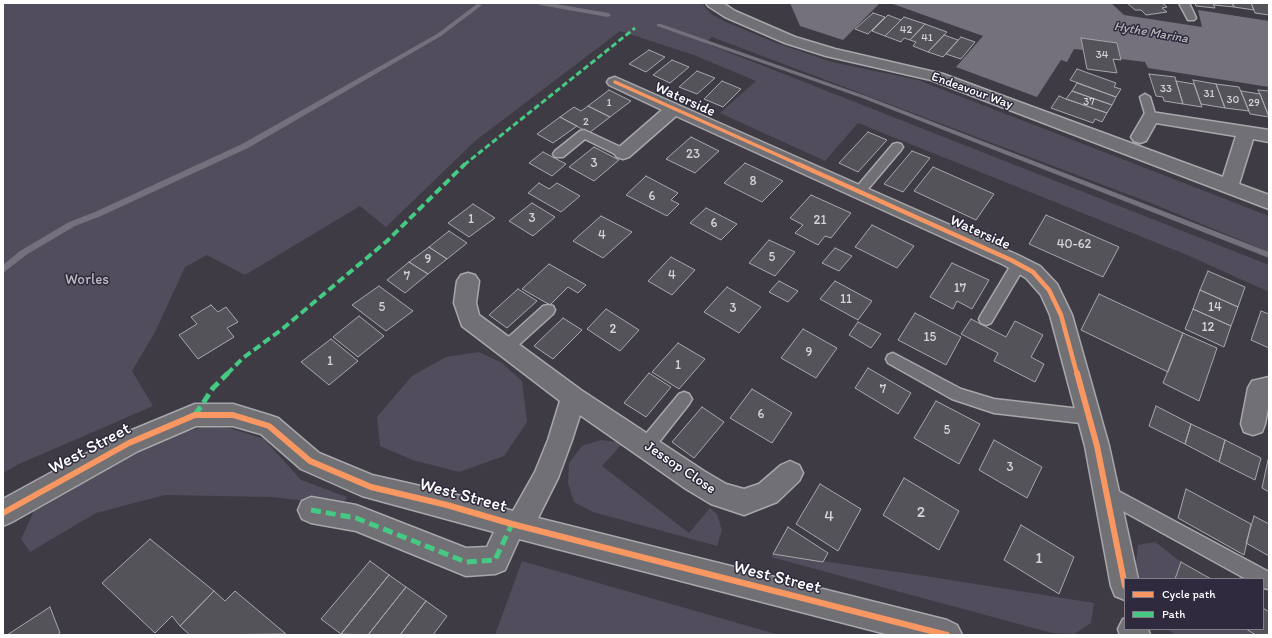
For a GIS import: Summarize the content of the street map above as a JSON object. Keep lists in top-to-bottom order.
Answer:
{
  "streets": {
    "street": [
      "Endeavour Way",
      "Waterside",
      "West Street",
      "Jessop Close"
    ]
  },
  "water": ["Hythe Marina"],
  "parks": ["Worles"],
  "house_numbers": [
    "42",
    "41",
    "34",
    "33",
    "31",
    "30",
    "37",
    "1",
    "29",
    "2",
    "23",
    "3",
    "8",
    "6",
    "3",
    "1",
    "21",
    "6",
    "4",
    "40-62",
    "5",
    "9",
    "4",
    "7",
    "17",
    "11",
    "5",
    "14",
    "3",
    "12",
    "2",
    "15",
    "9",
    "1",
    "1",
    "7",
    "6",
    "5",
    "3",
    "2",
    "4",
    "1"
  ],
  "legend": ["Cycle path", "Path"]
}
